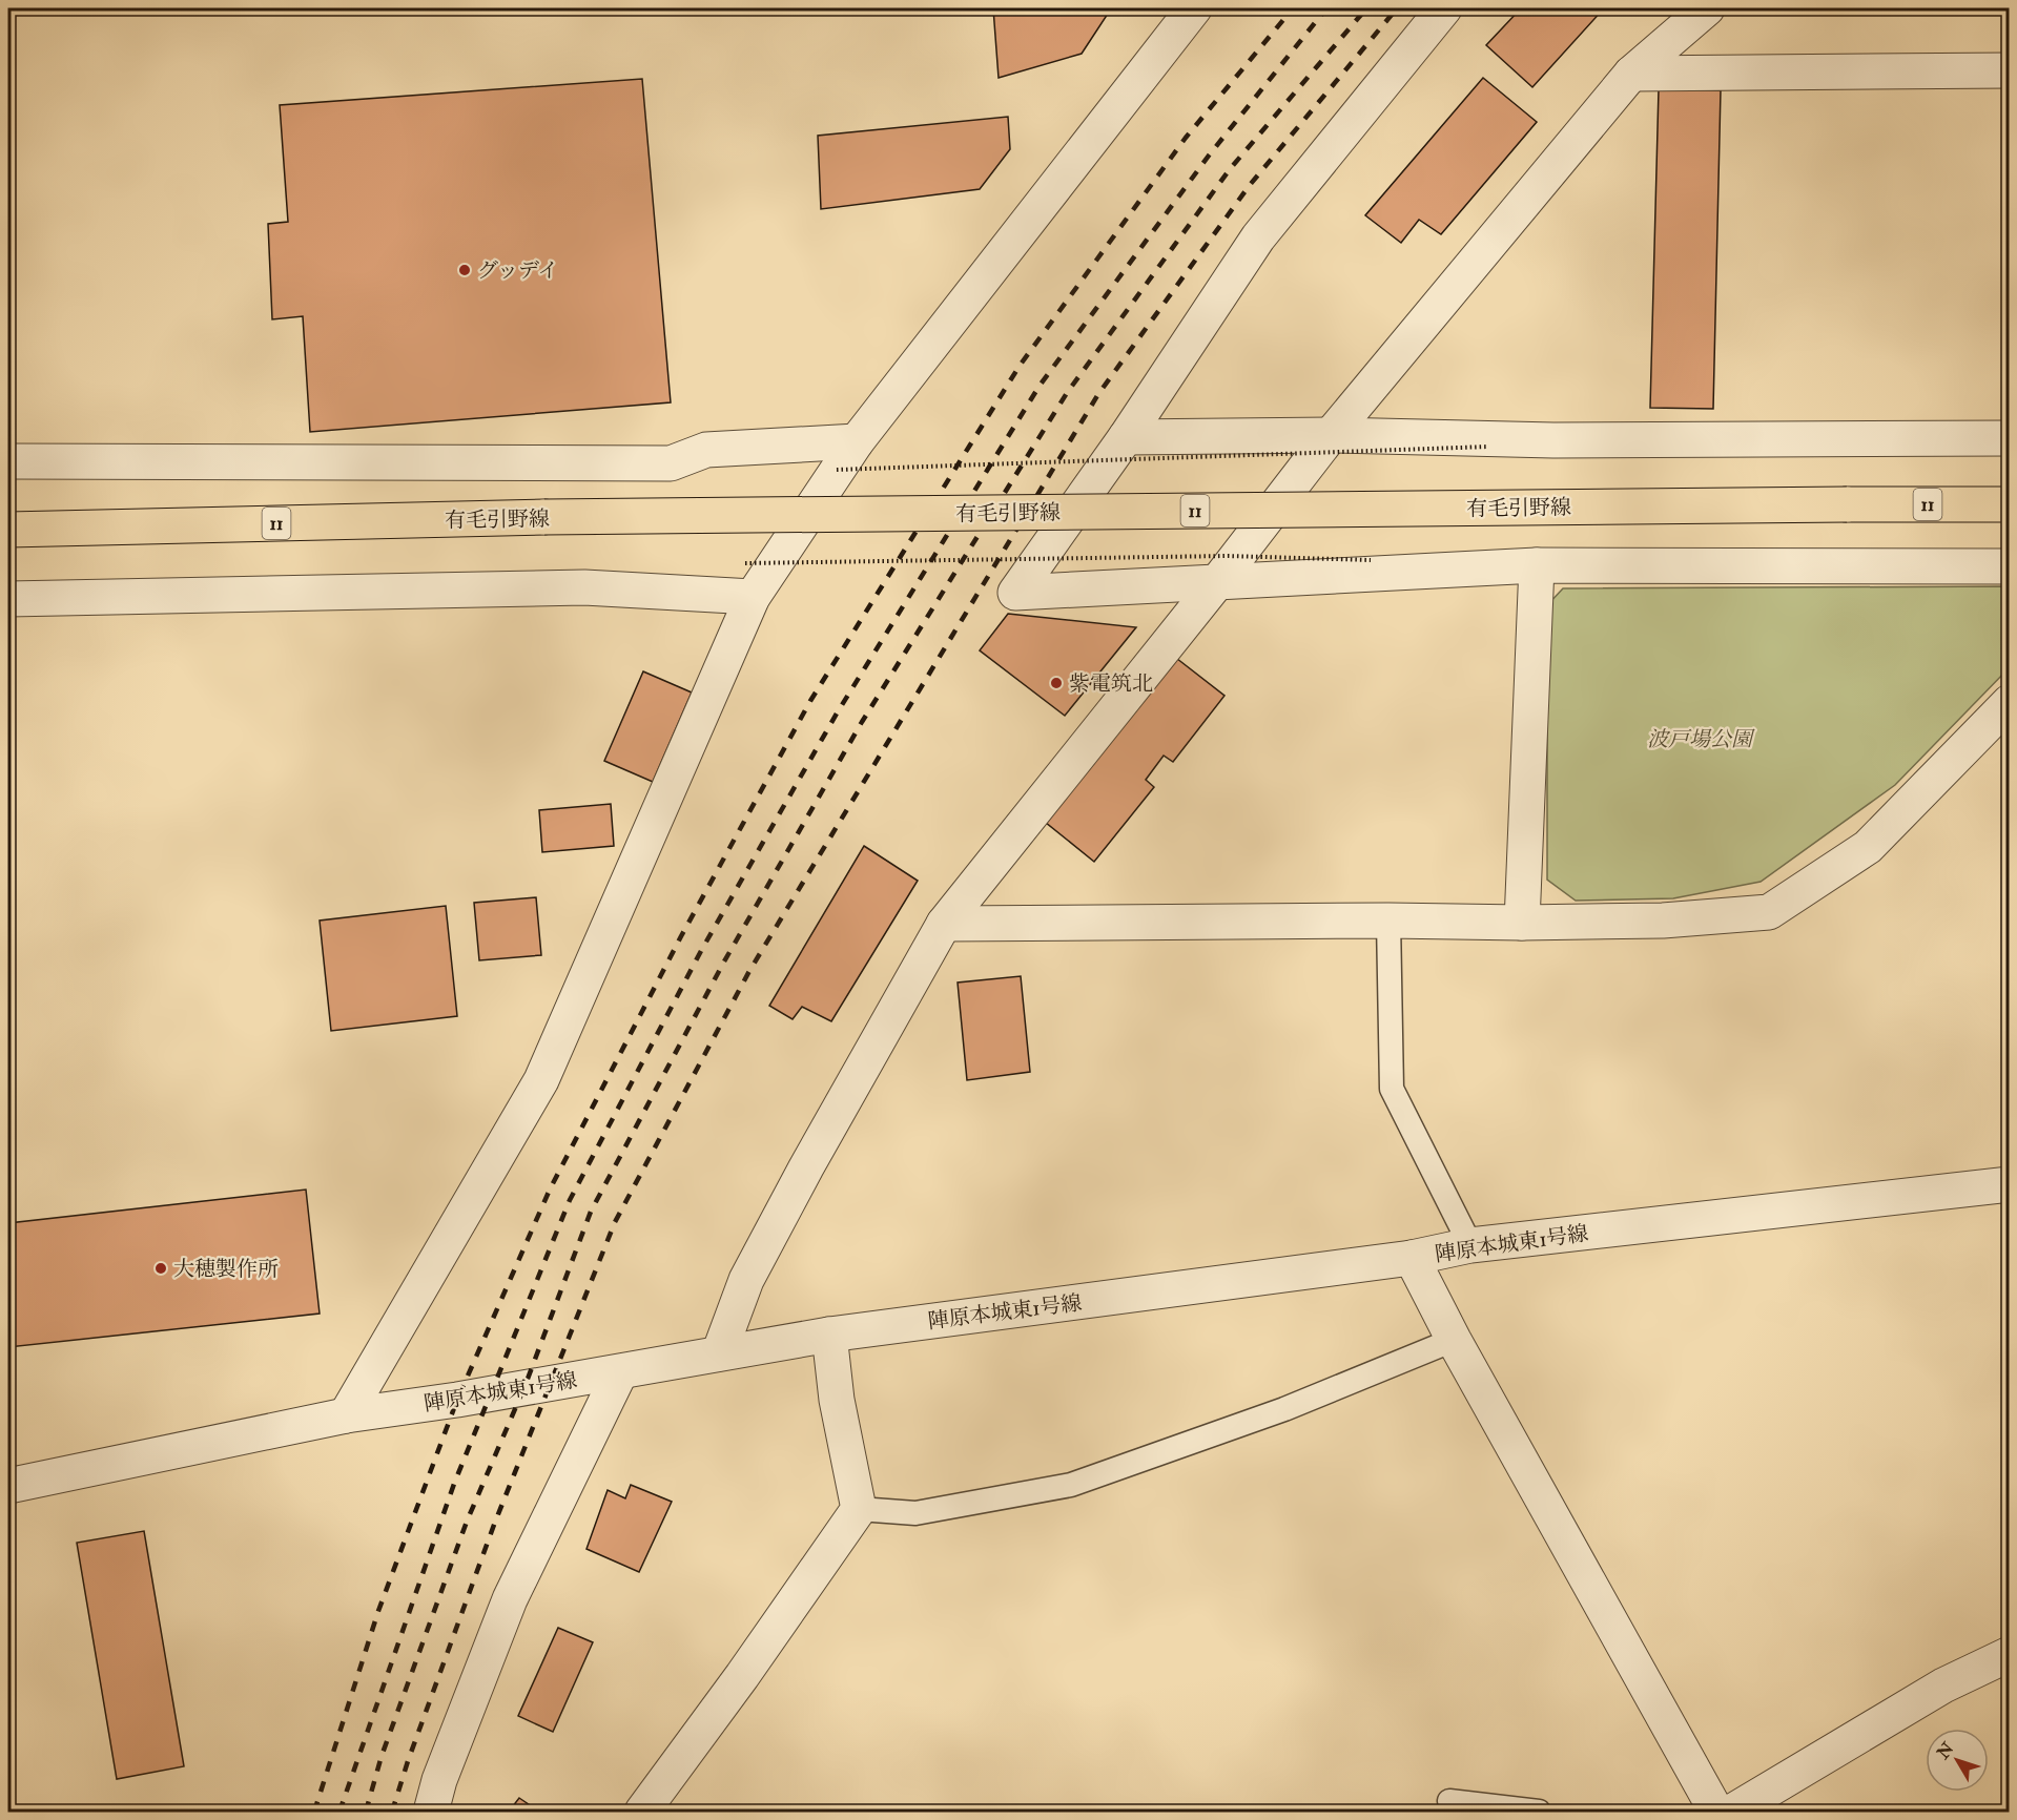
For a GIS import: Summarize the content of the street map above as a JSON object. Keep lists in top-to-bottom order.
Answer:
{
  "streets": {
    "main road": ["11", "有毛引野線"],
    "street": ["陣原本城東1号線"]
  },
  "parks": ["波戸場公園"],
  "places": ["グッデイ", "紫電筑北", "大穂製作所"],
  "north": "top left"
}
